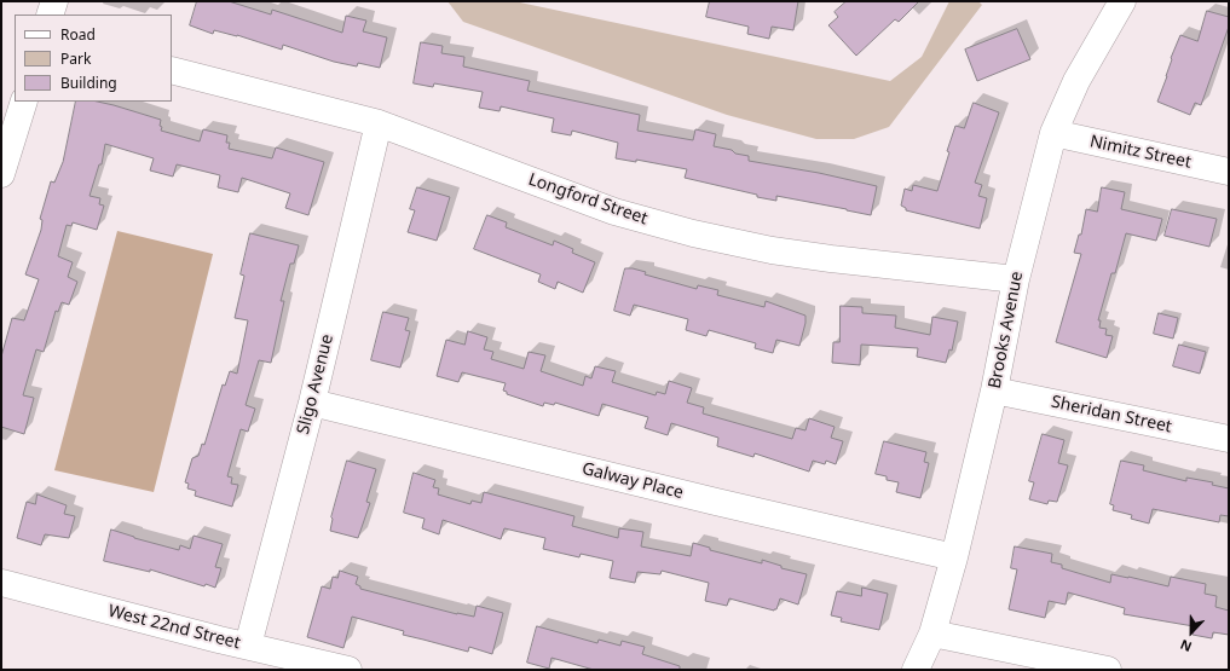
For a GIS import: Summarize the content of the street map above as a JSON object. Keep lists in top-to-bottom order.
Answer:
{
  "streets": {
    "street": [
      "Nimitz Street",
      "Longford Street",
      "Brooks Avenue",
      "Sligo Avenue",
      "Sheridan Street",
      "Galway Place",
      "West 22nd Street"
    ]
  },
  "crossings": [
    ["Nimitz Street", "Brooks Avenue"],
    ["Longford Street", "Brooks Avenue"],
    ["Longford Street", "Sligo Avenue"],
    ["Brooks Avenue", "Sheridan Street"],
    ["Brooks Avenue", "Galway Place"],
    ["Sligo Avenue", "Galway Place"],
    ["Sligo Avenue", "West 22nd Street"]
  ],
  "legend": ["Road", "Park", "Building"],
  "north": "bottom"
}
